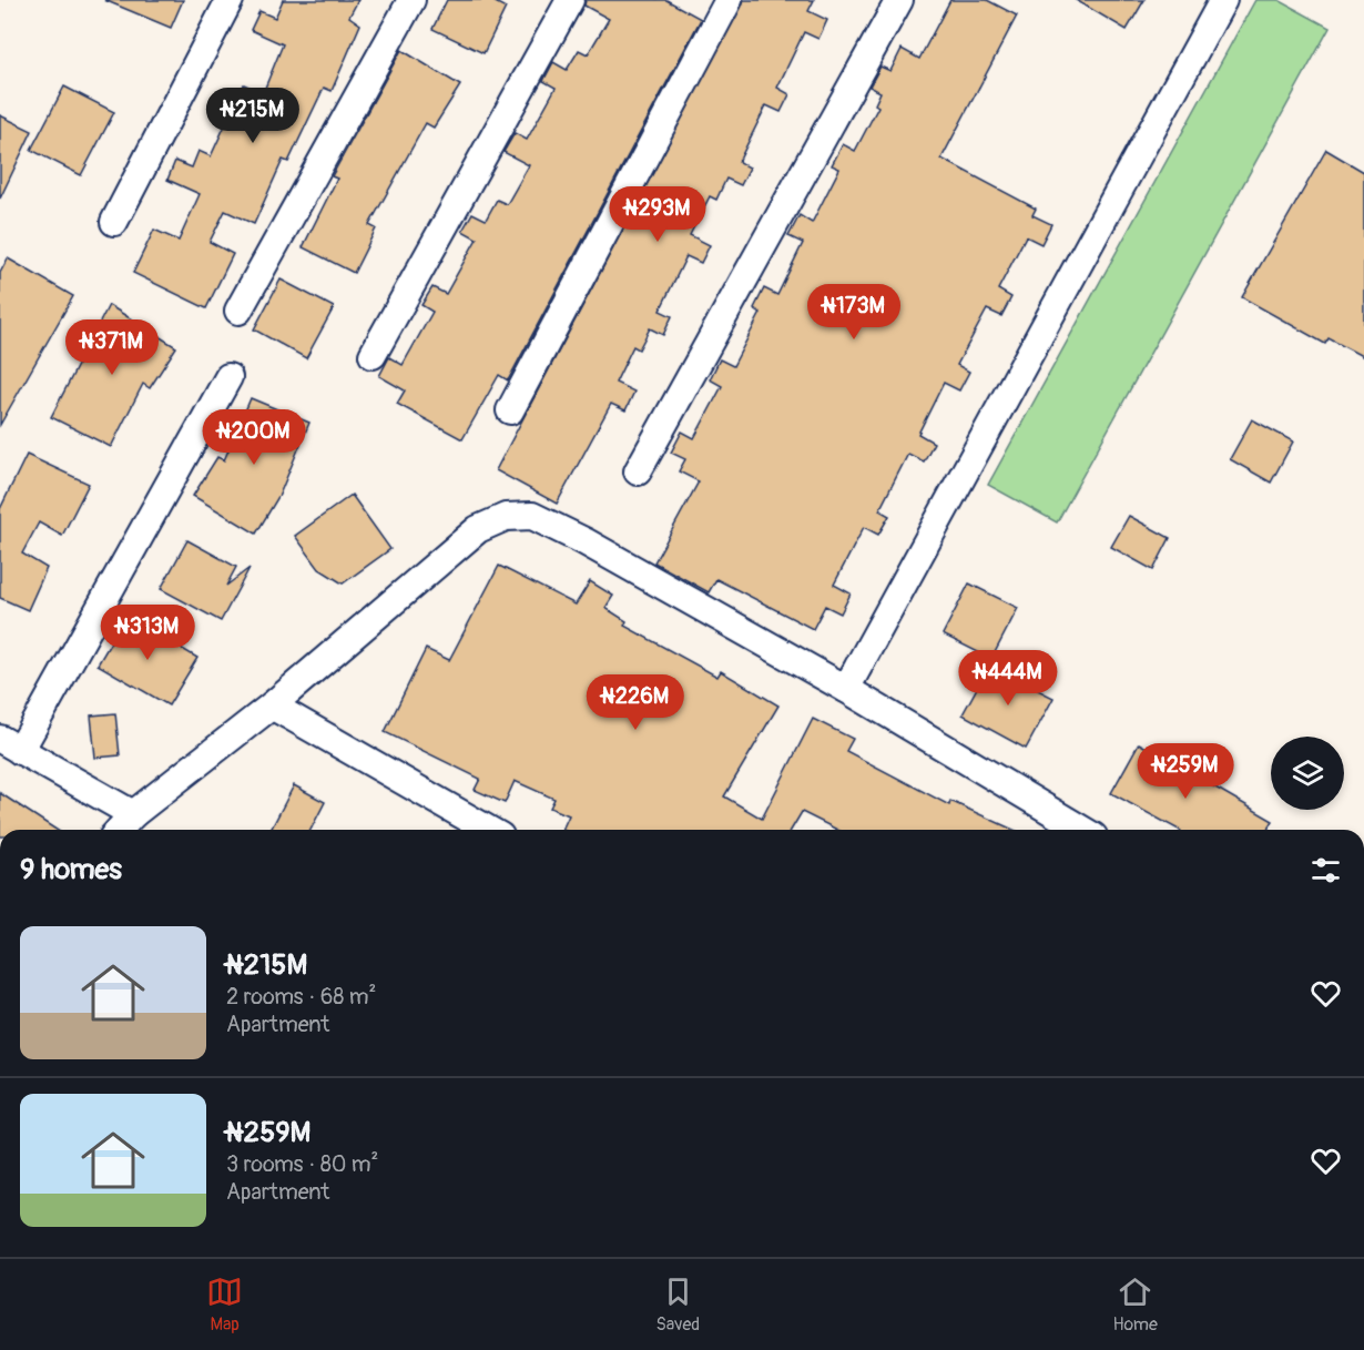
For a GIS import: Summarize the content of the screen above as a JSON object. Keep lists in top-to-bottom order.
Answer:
{
  "page": {
    "price": [
      "₦215M",
      "₦293M",
      "₦173M",
      "₦371M",
      "₦200M",
      "₦313M",
      "₦444M",
      "₦226M",
      "₦259M"
    ],
    "heading": "9 homes",
    "list": [
      {
        "name": "₦215M",
        "note": "2 rooms · 68 m² · Apartment"
      },
      {
        "name": "₦259M",
        "note": "3 rooms · 80 m² · Apartment"
      }
    ],
    "tabs": ["Map", "Saved", "Home"]
  }
}
